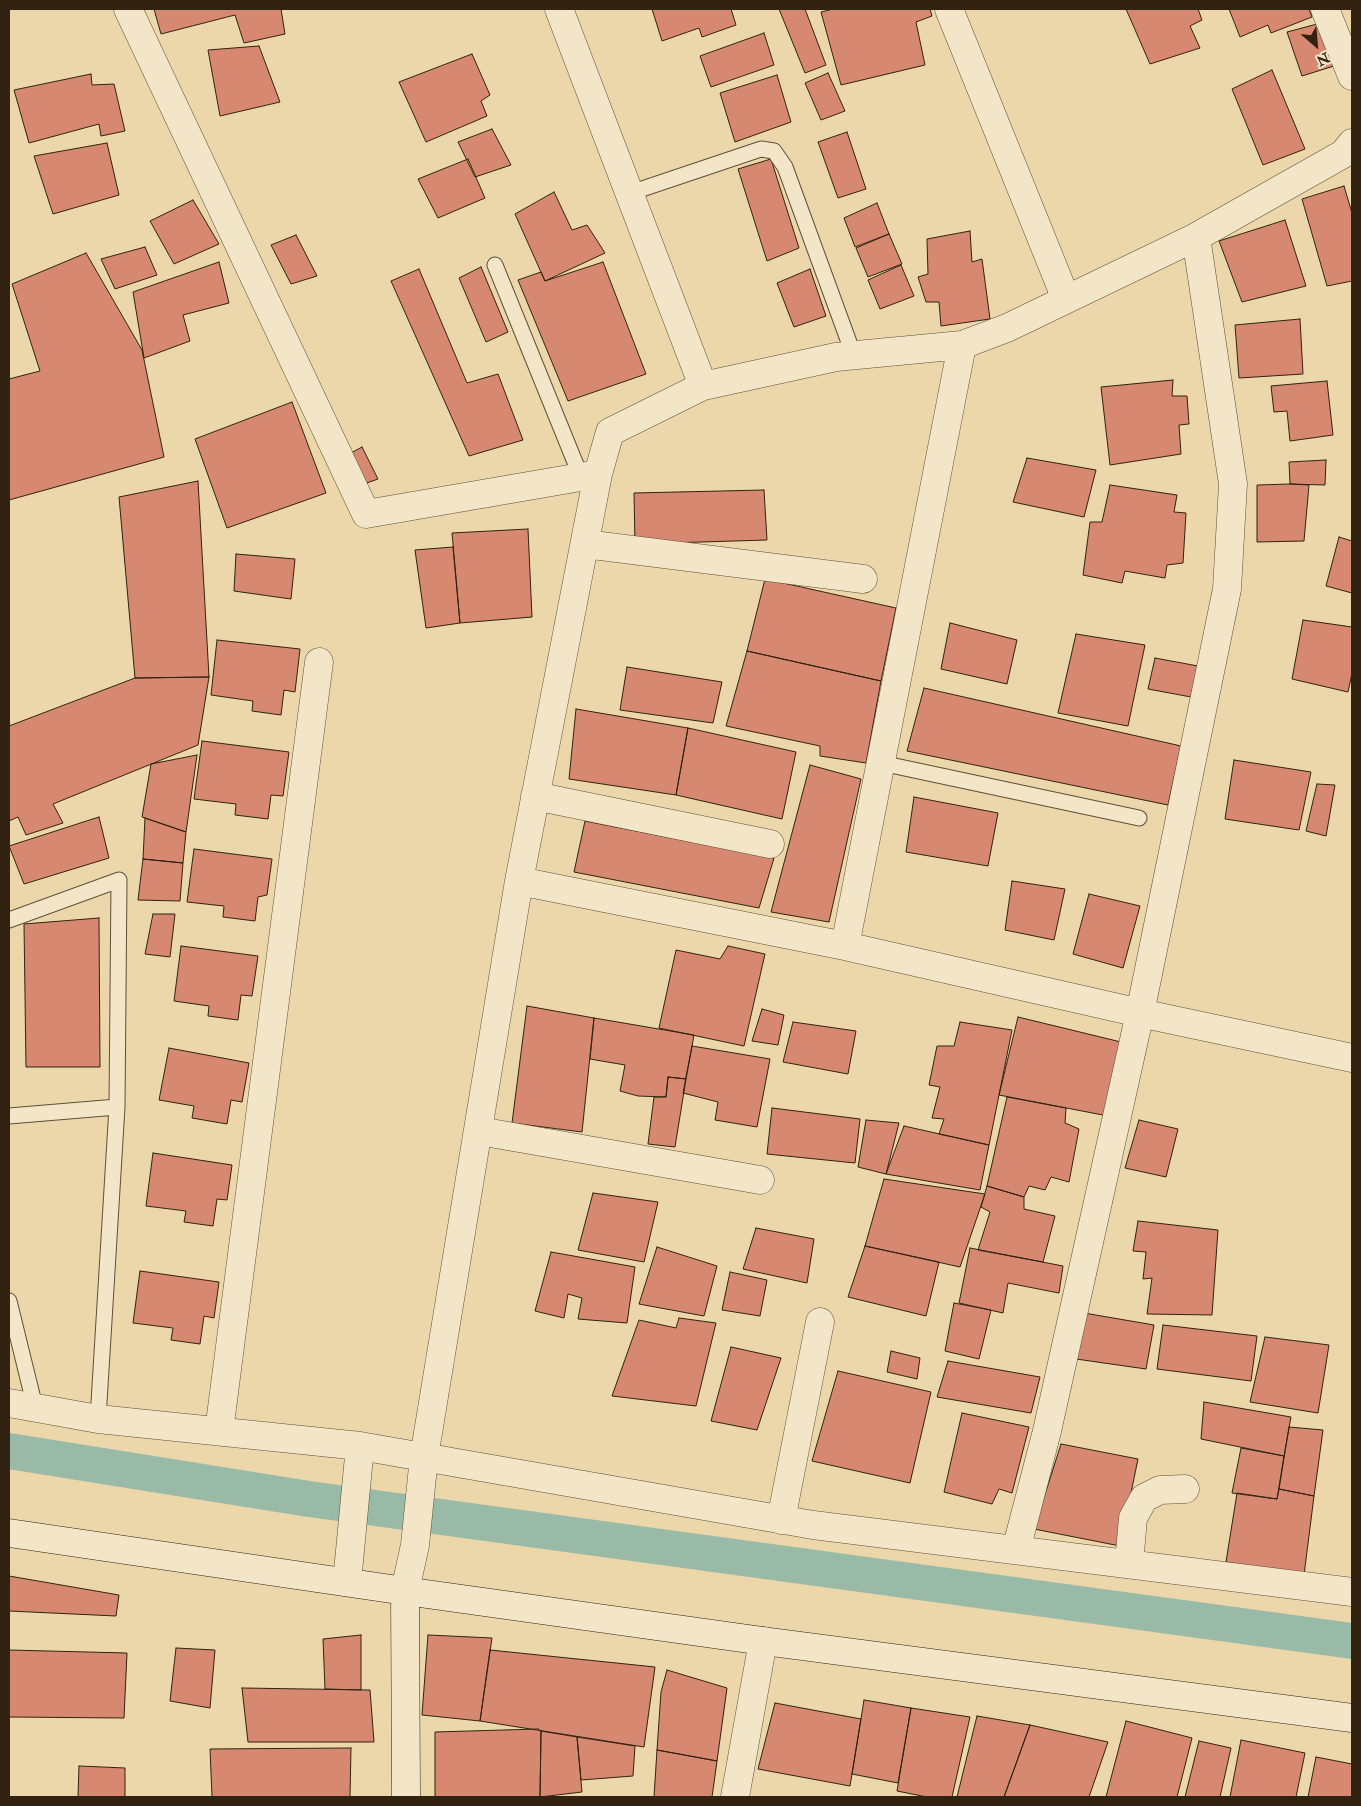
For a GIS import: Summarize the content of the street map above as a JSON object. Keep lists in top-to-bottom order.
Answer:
{
  "north": "bottom right"
}
